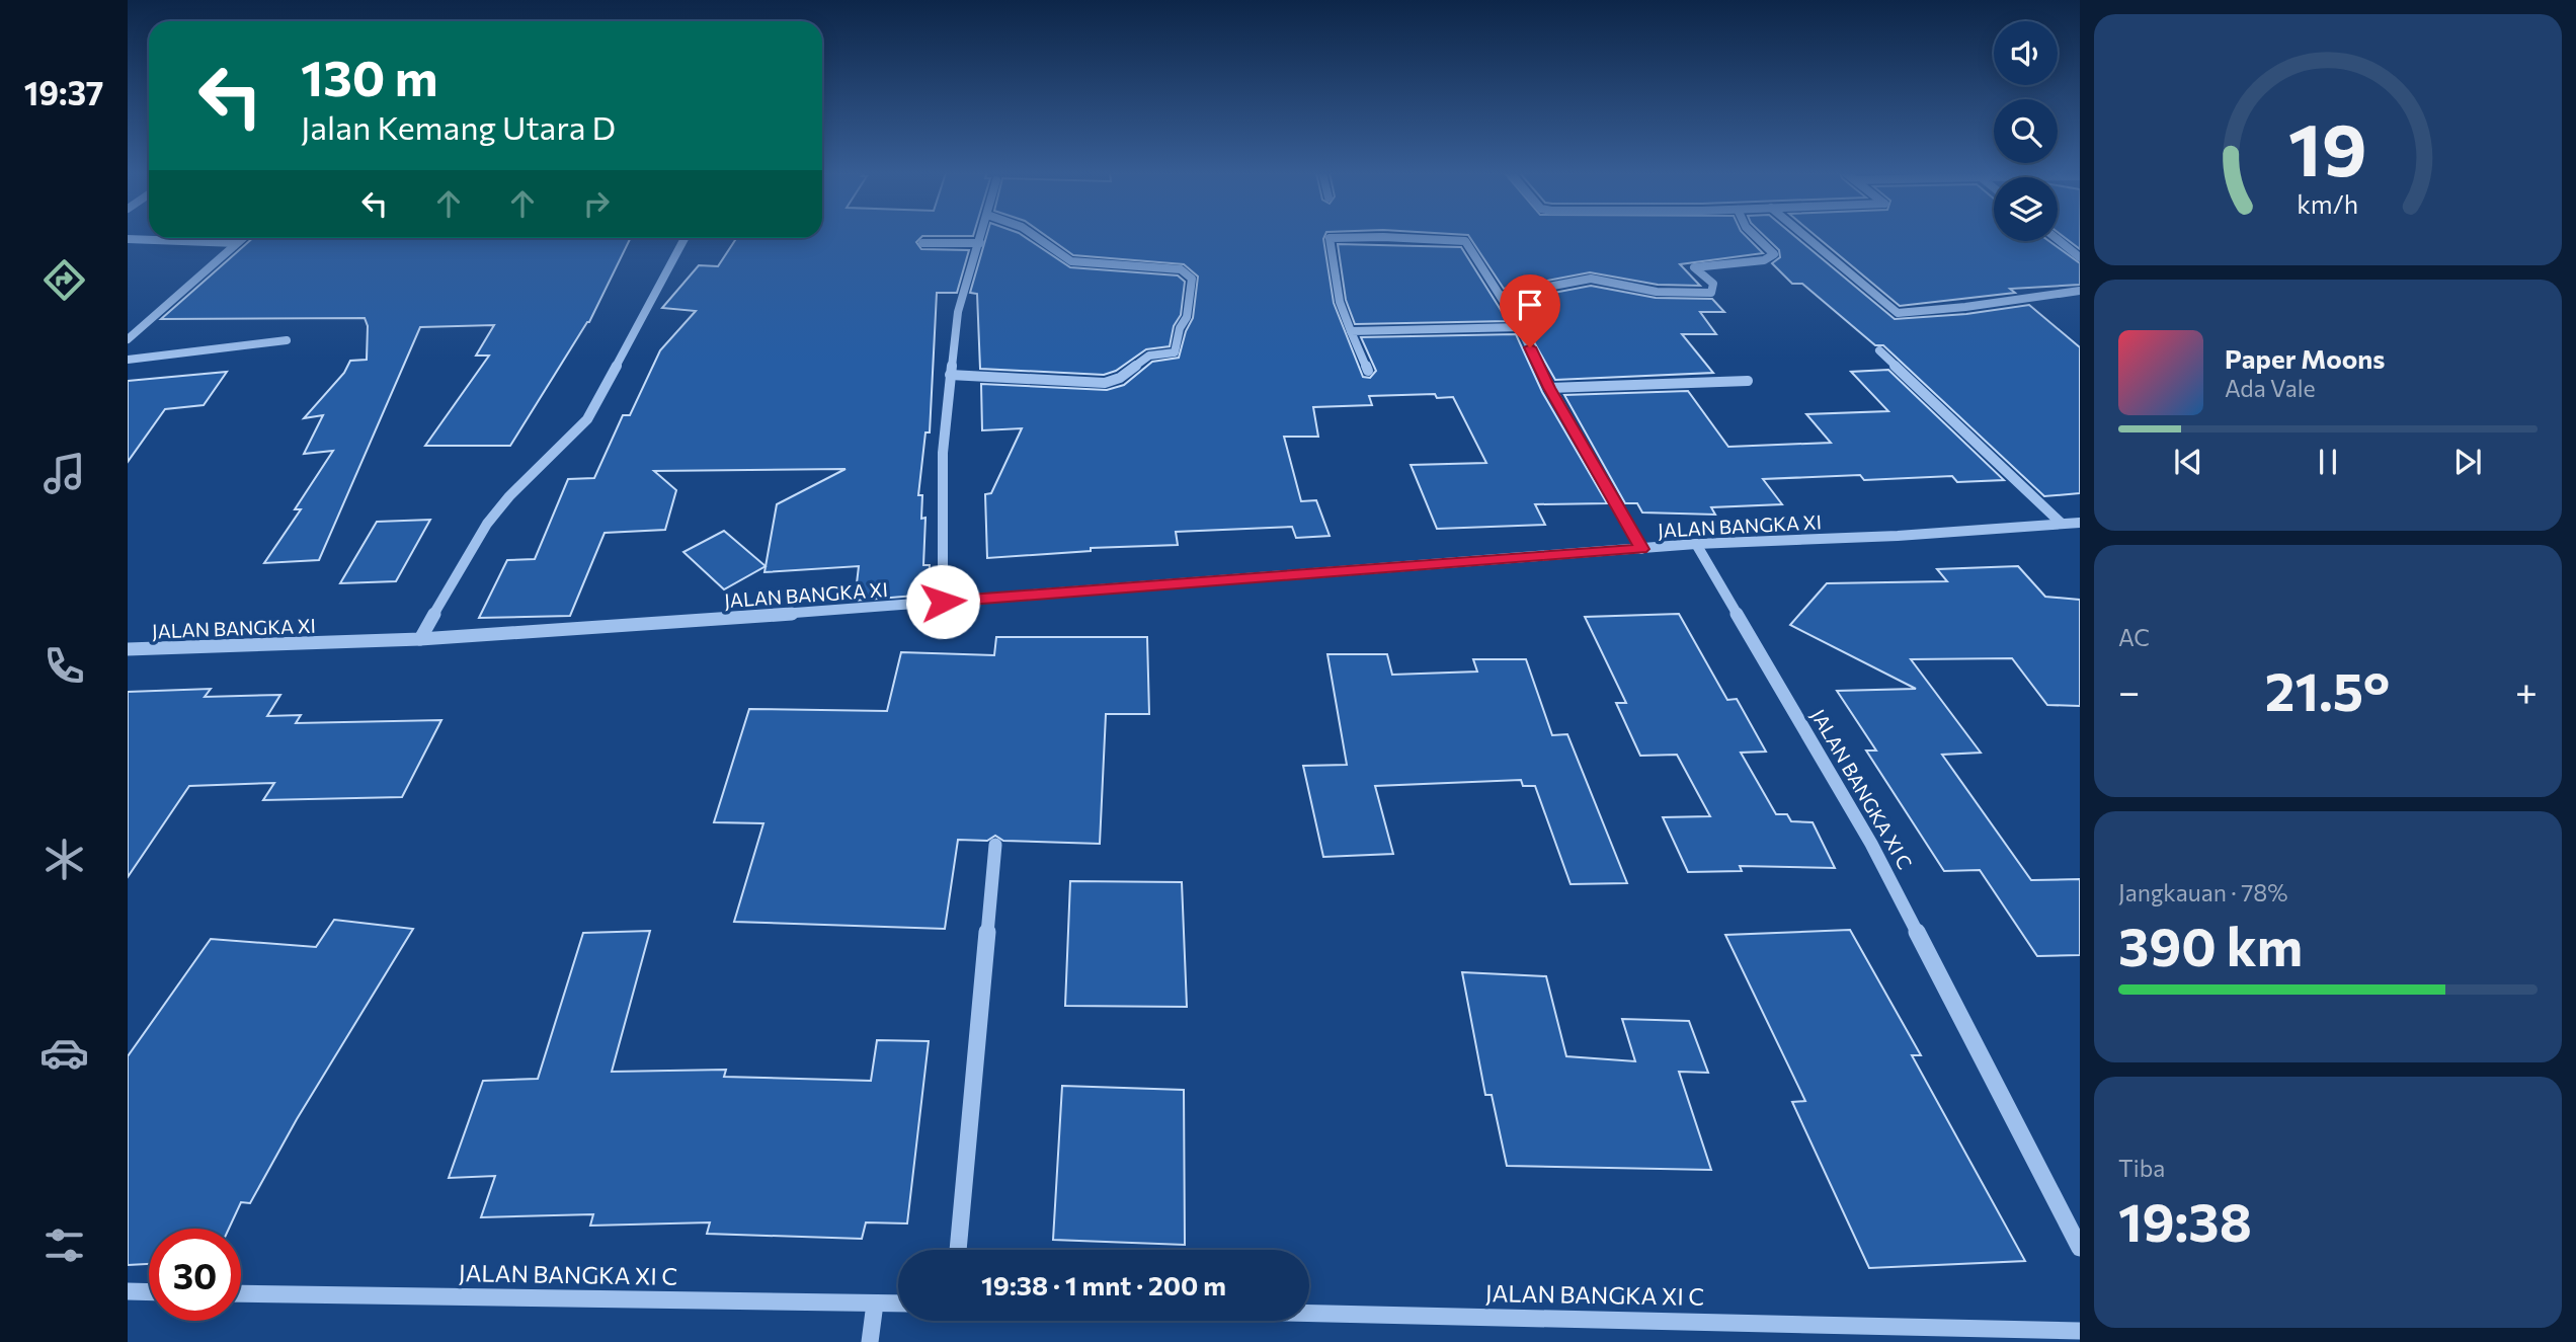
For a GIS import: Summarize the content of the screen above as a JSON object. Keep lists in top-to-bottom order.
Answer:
{
  "streets": {
    "street": ["JALAN BANGKA XI", "JALAN BANGKA XI C"]
  },
  "crossings": [
    ["JALAN BANGKA XI", "JALAN BANGKA XI C"]
  ],
  "page": {
    "tabs": "19:37",
    "turn": ["130 m", "Jalan Kemang Utara D"],
    "song": ["Paper Moons", "Ada Vale"],
    "tile": [
      "AC",
      ["Jangkauan · 78%", "390 km"],
      ["Tiba", "19:38"]
    ],
    "heat": ["−", "21.5°", "+"],
    "limit": "30",
    "trip": "19:38 · 1 mnt · 200 m",
    "gauge": ["19", "km/h"]
  }
}
